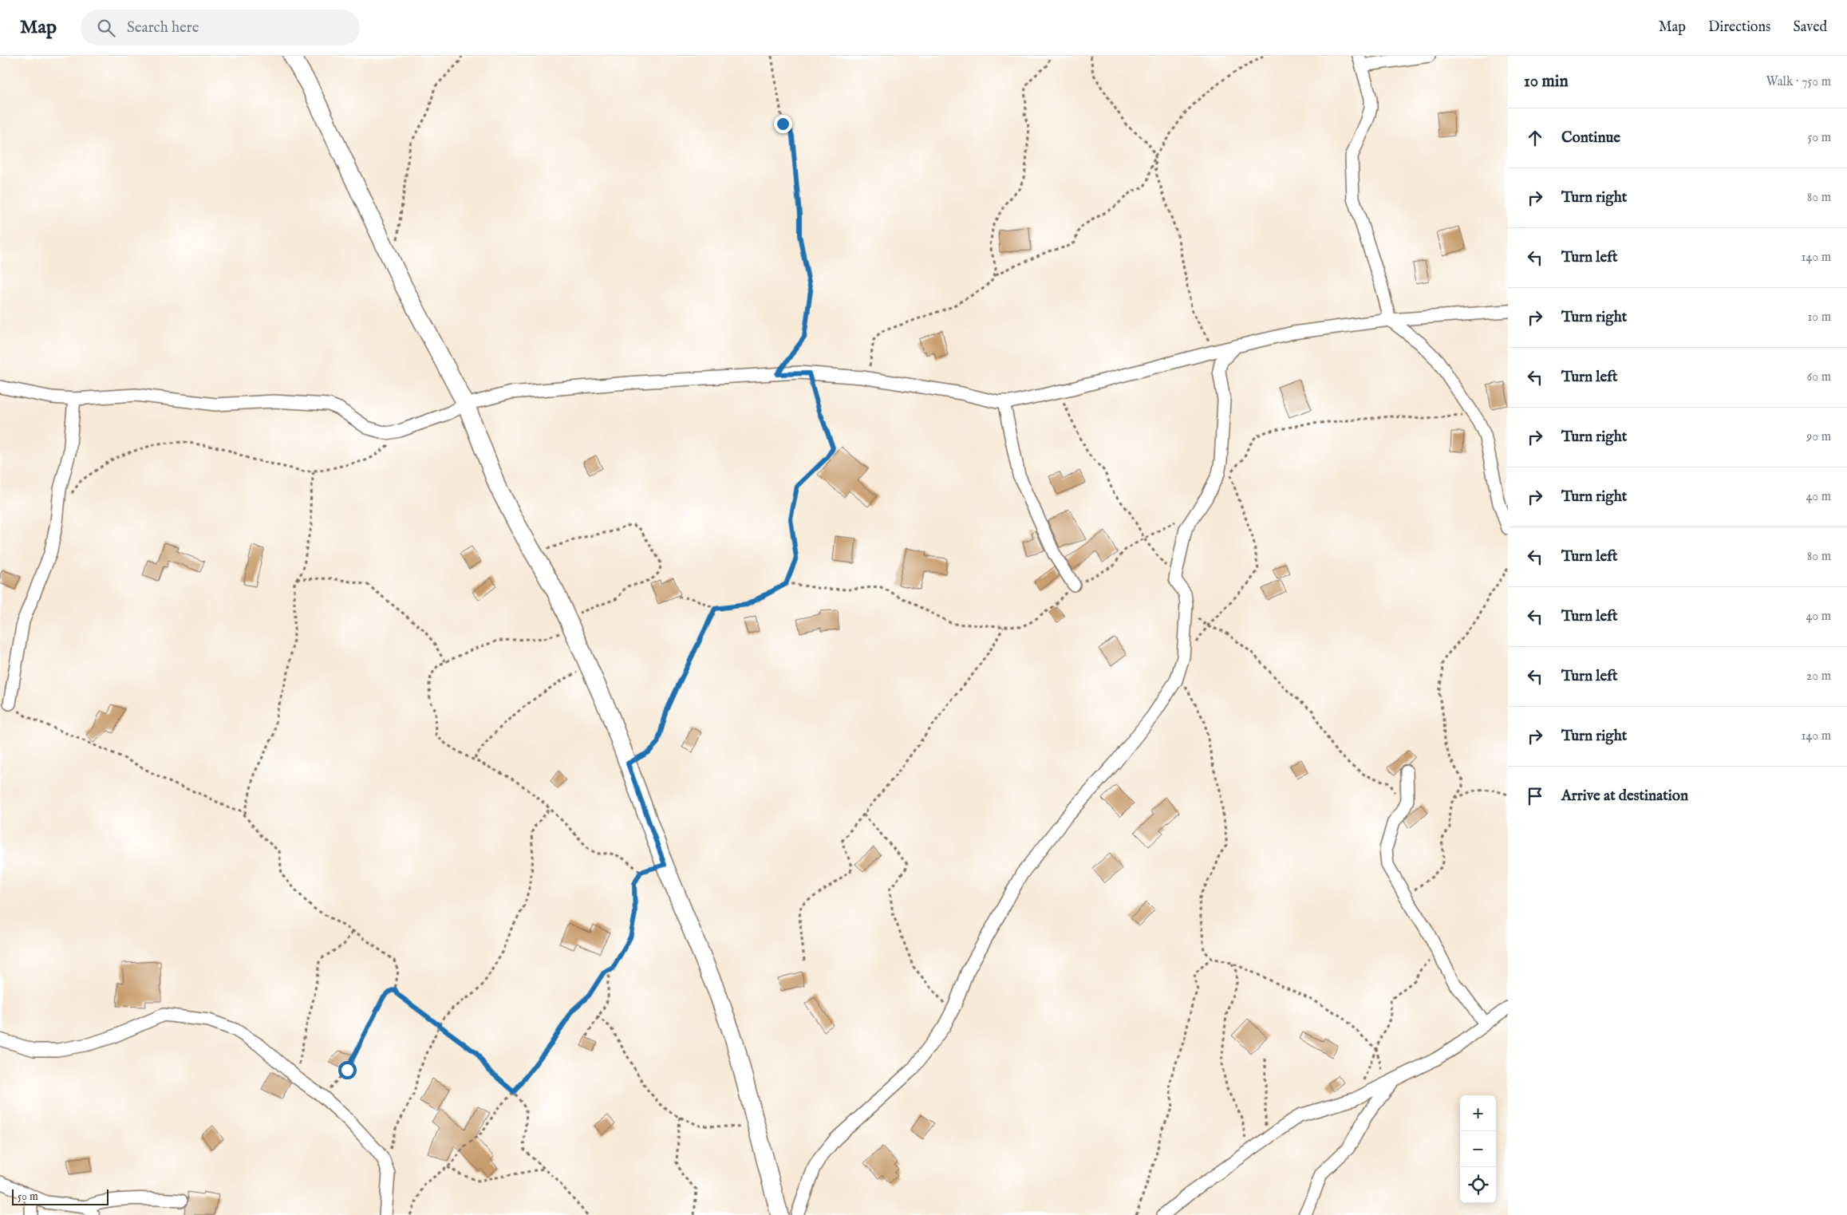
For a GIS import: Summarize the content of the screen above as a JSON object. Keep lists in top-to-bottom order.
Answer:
{
  "scale_bar": "50 m",
  "page": {
    "header": "Map",
    "search": "Search here",
    "nav": ["Map", "Directions", "Saved"],
    "heading": ["10 min", "Walk · 750 m"],
    "list": [
      ["Continue", "50 m"],
      ["Turn right", "80 m"],
      ["Turn left", "140 m"],
      ["Turn right", "10 m"],
      ["Turn left", "60 m"],
      ["Turn right", "90 m"],
      ["Turn right", "40 m"],
      ["Turn left", "80 m"],
      ["Turn left", "40 m"],
      ["Turn left", "20 m"],
      ["Turn right", "140 m"],
      "Arrive at destination"
    ],
    "map_buttons": ["+", "−"],
    "scale": "50 m"
  }
}
